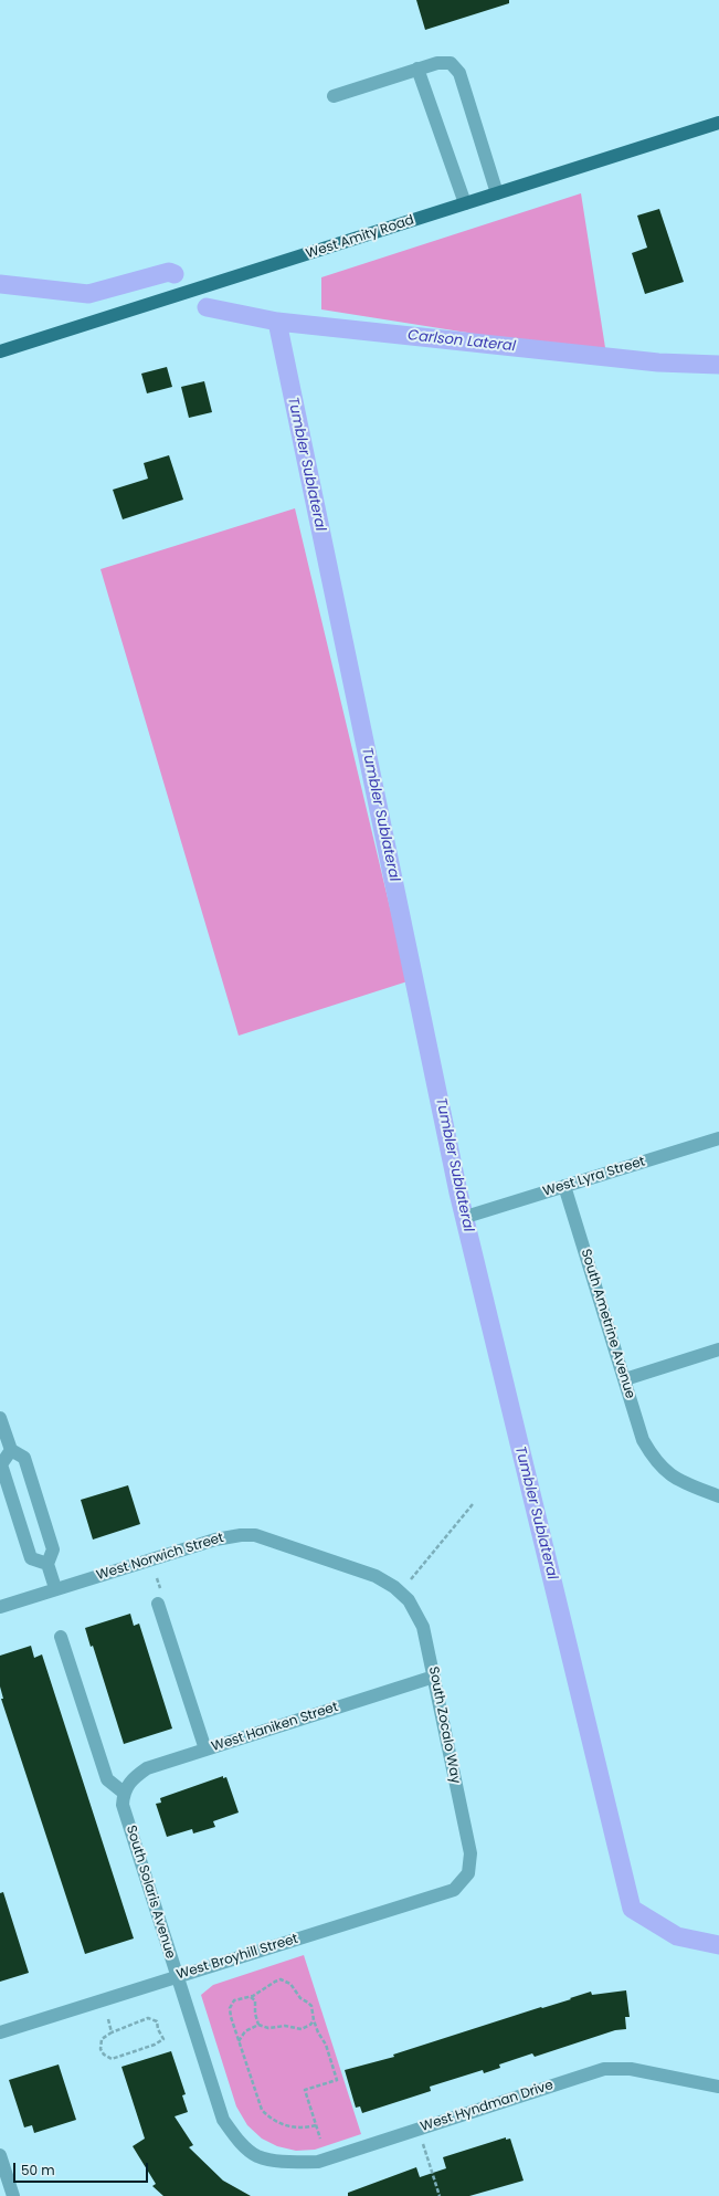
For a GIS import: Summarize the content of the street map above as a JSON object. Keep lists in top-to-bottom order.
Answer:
{
  "streets": {
    "main road": ["West Amity Road"],
    "street": [
      "West Lyra Street",
      "South Ametrine Avenue",
      "West Norwich Street",
      "South Zocalo Way",
      "West Haniken Street",
      "South Solaris Avenue",
      "West Broyhill Street",
      "West Hyndman Drive"
    ]
  },
  "crossings": [
    ["West Lyra Street", "South Ametrine Avenue"],
    ["West Norwich Street", "South Zocalo Way"],
    ["South Zocalo Way", "West Haniken Street"],
    ["South Zocalo Way", "West Broyhill Street"],
    ["West Haniken Street", "South Solaris Avenue"],
    ["South Solaris Avenue", "West Broyhill Street"],
    ["South Solaris Avenue", "West Hyndman Drive"]
  ],
  "water": ["Carlson Lateral", "Tumbler Sublateral"],
  "scale_bar": "50 m"
}
